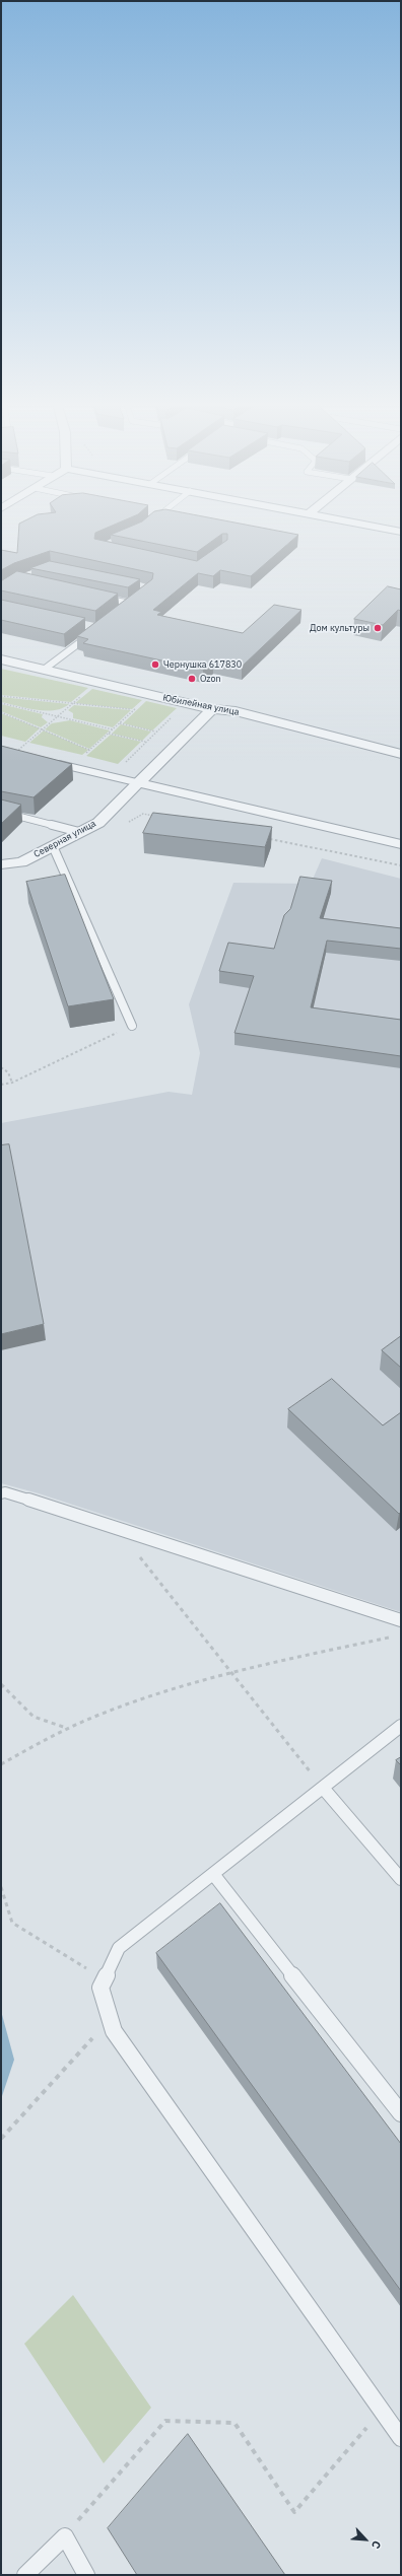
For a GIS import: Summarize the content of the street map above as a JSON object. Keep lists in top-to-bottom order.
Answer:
{
  "streets": {
    "street": ["Юбилейная улица", "Северная улица"]
  },
  "crossings": [
    ["Юбилейная улица", "Северная улица"]
  ],
  "places": ["Дом культуры", "Чернушка 617830", "Ozon"],
  "north": "bottom right"
}
